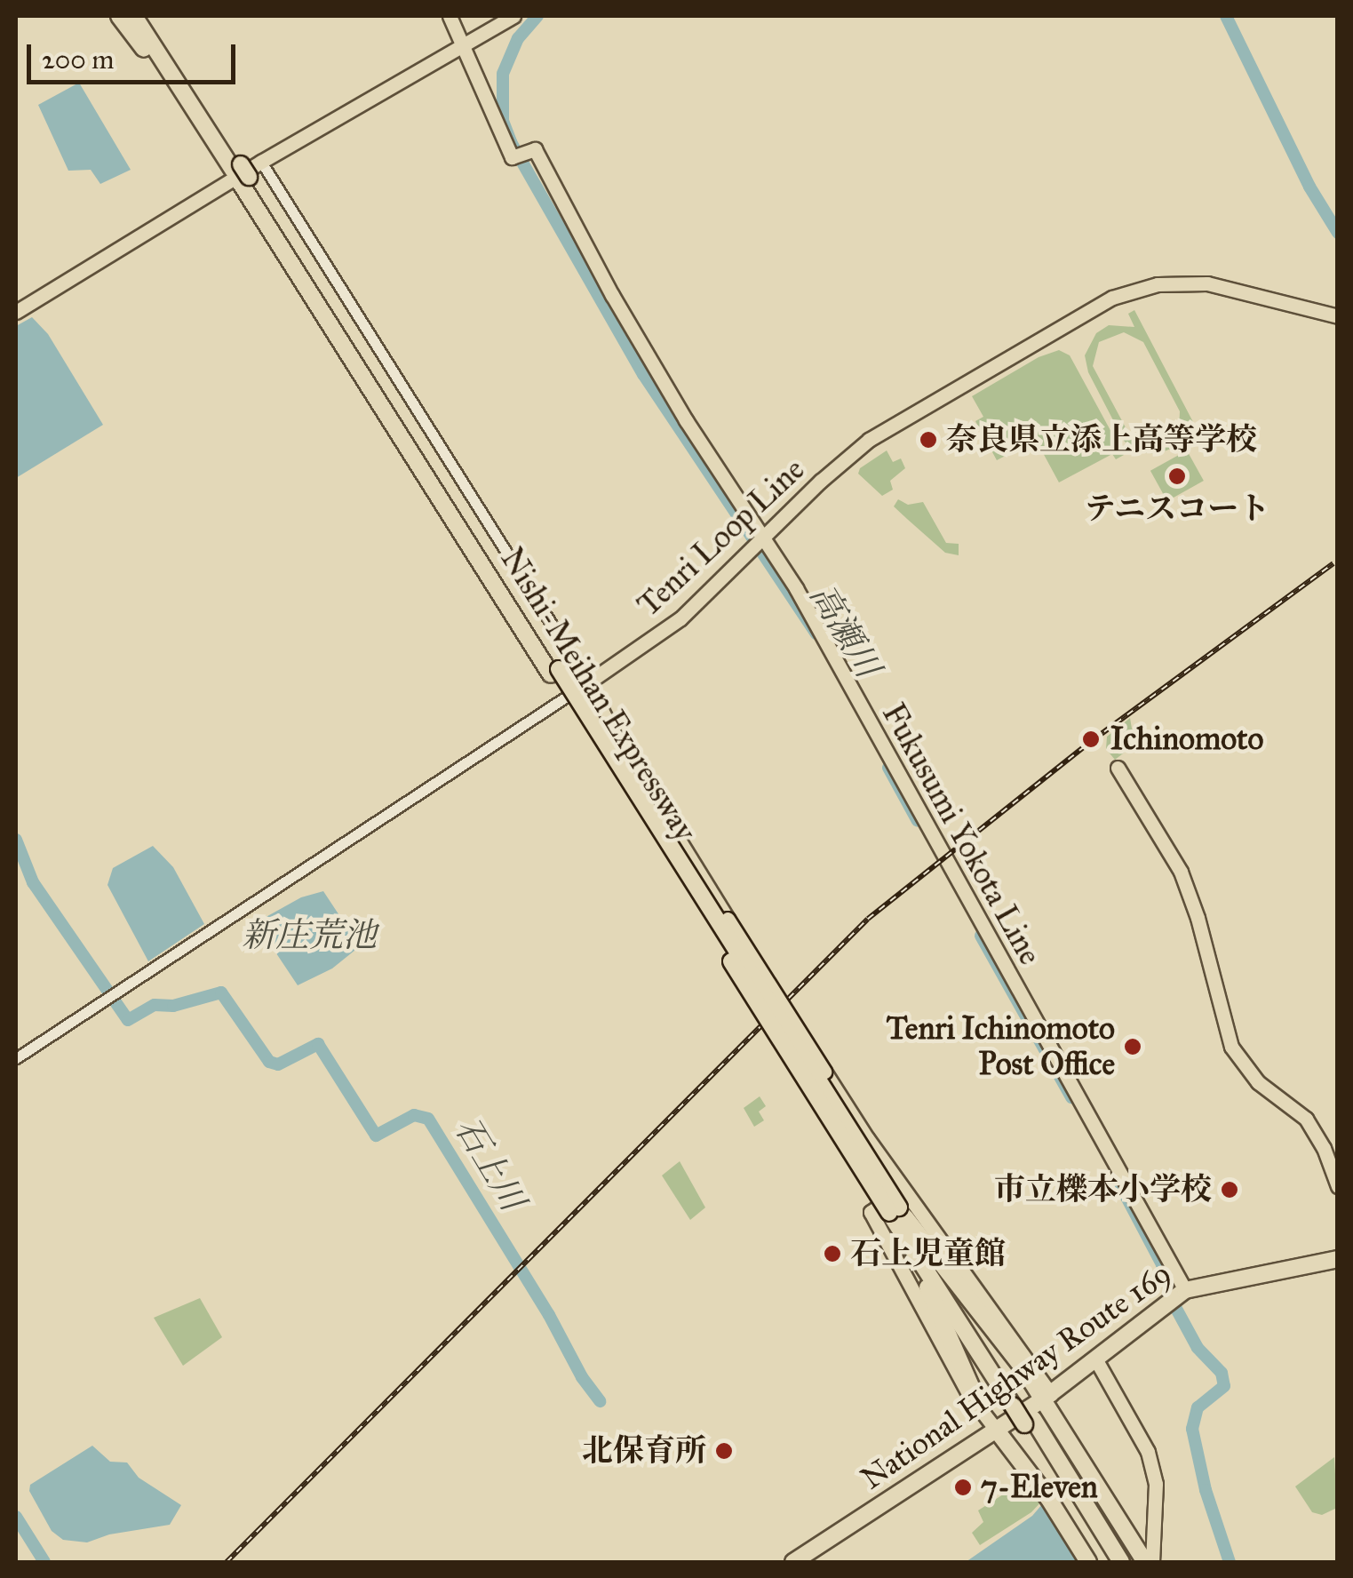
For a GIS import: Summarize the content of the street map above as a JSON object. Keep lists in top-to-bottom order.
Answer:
{
  "streets": {
    "highway": ["Nishi-Meihan Expressway", "National Highway Route 169"],
    "main road": ["Tenri Loop Line", "Fukusumi Yokota Line"]
  },
  "crossings": [
    ["Tenri Loop Line", "Fukusumi Yokota Line"],
    ["Fukusumi Yokota Line", "National Highway Route 169"]
  ],
  "water": ["高瀬川", "新庄荒池", "石上川"],
  "places": [
    "奈良県立添上高等学校",
    "テニスコート",
    "Ichinomoto",
    "Tenri Ichinomoto Post Office",
    "市立櫟本小学校",
    "石上児童館",
    "北保育所",
    "7-Eleven"
  ],
  "scale_bar": "200 m"
}
